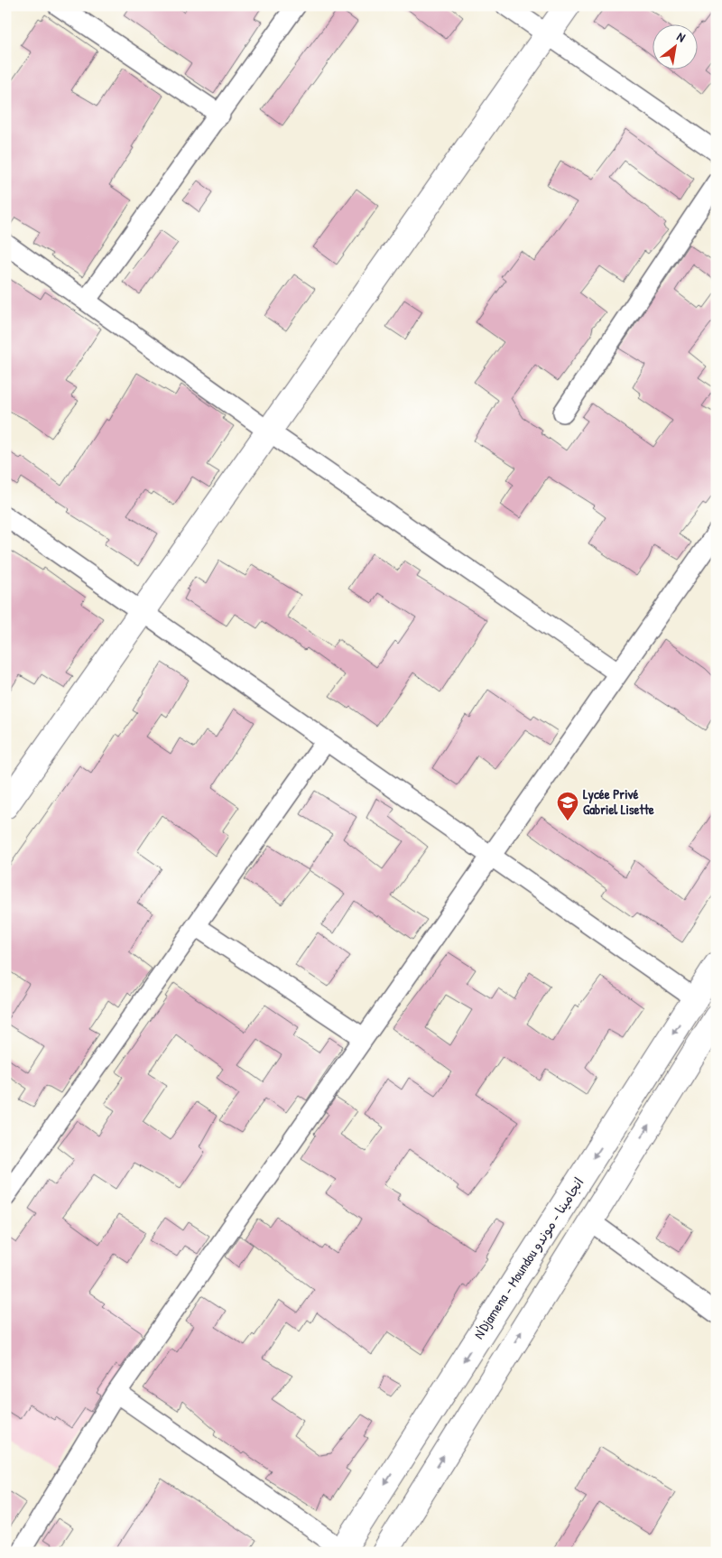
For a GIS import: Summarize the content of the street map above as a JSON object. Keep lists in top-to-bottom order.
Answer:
{
  "streets": {
    "main road": ["N'Djamena - Moundou انجامينا - موندو"]
  },
  "places": {
    "school or university": ["Lycée Privé Gabriel Lisette"]
  },
  "north": "top right"
}
